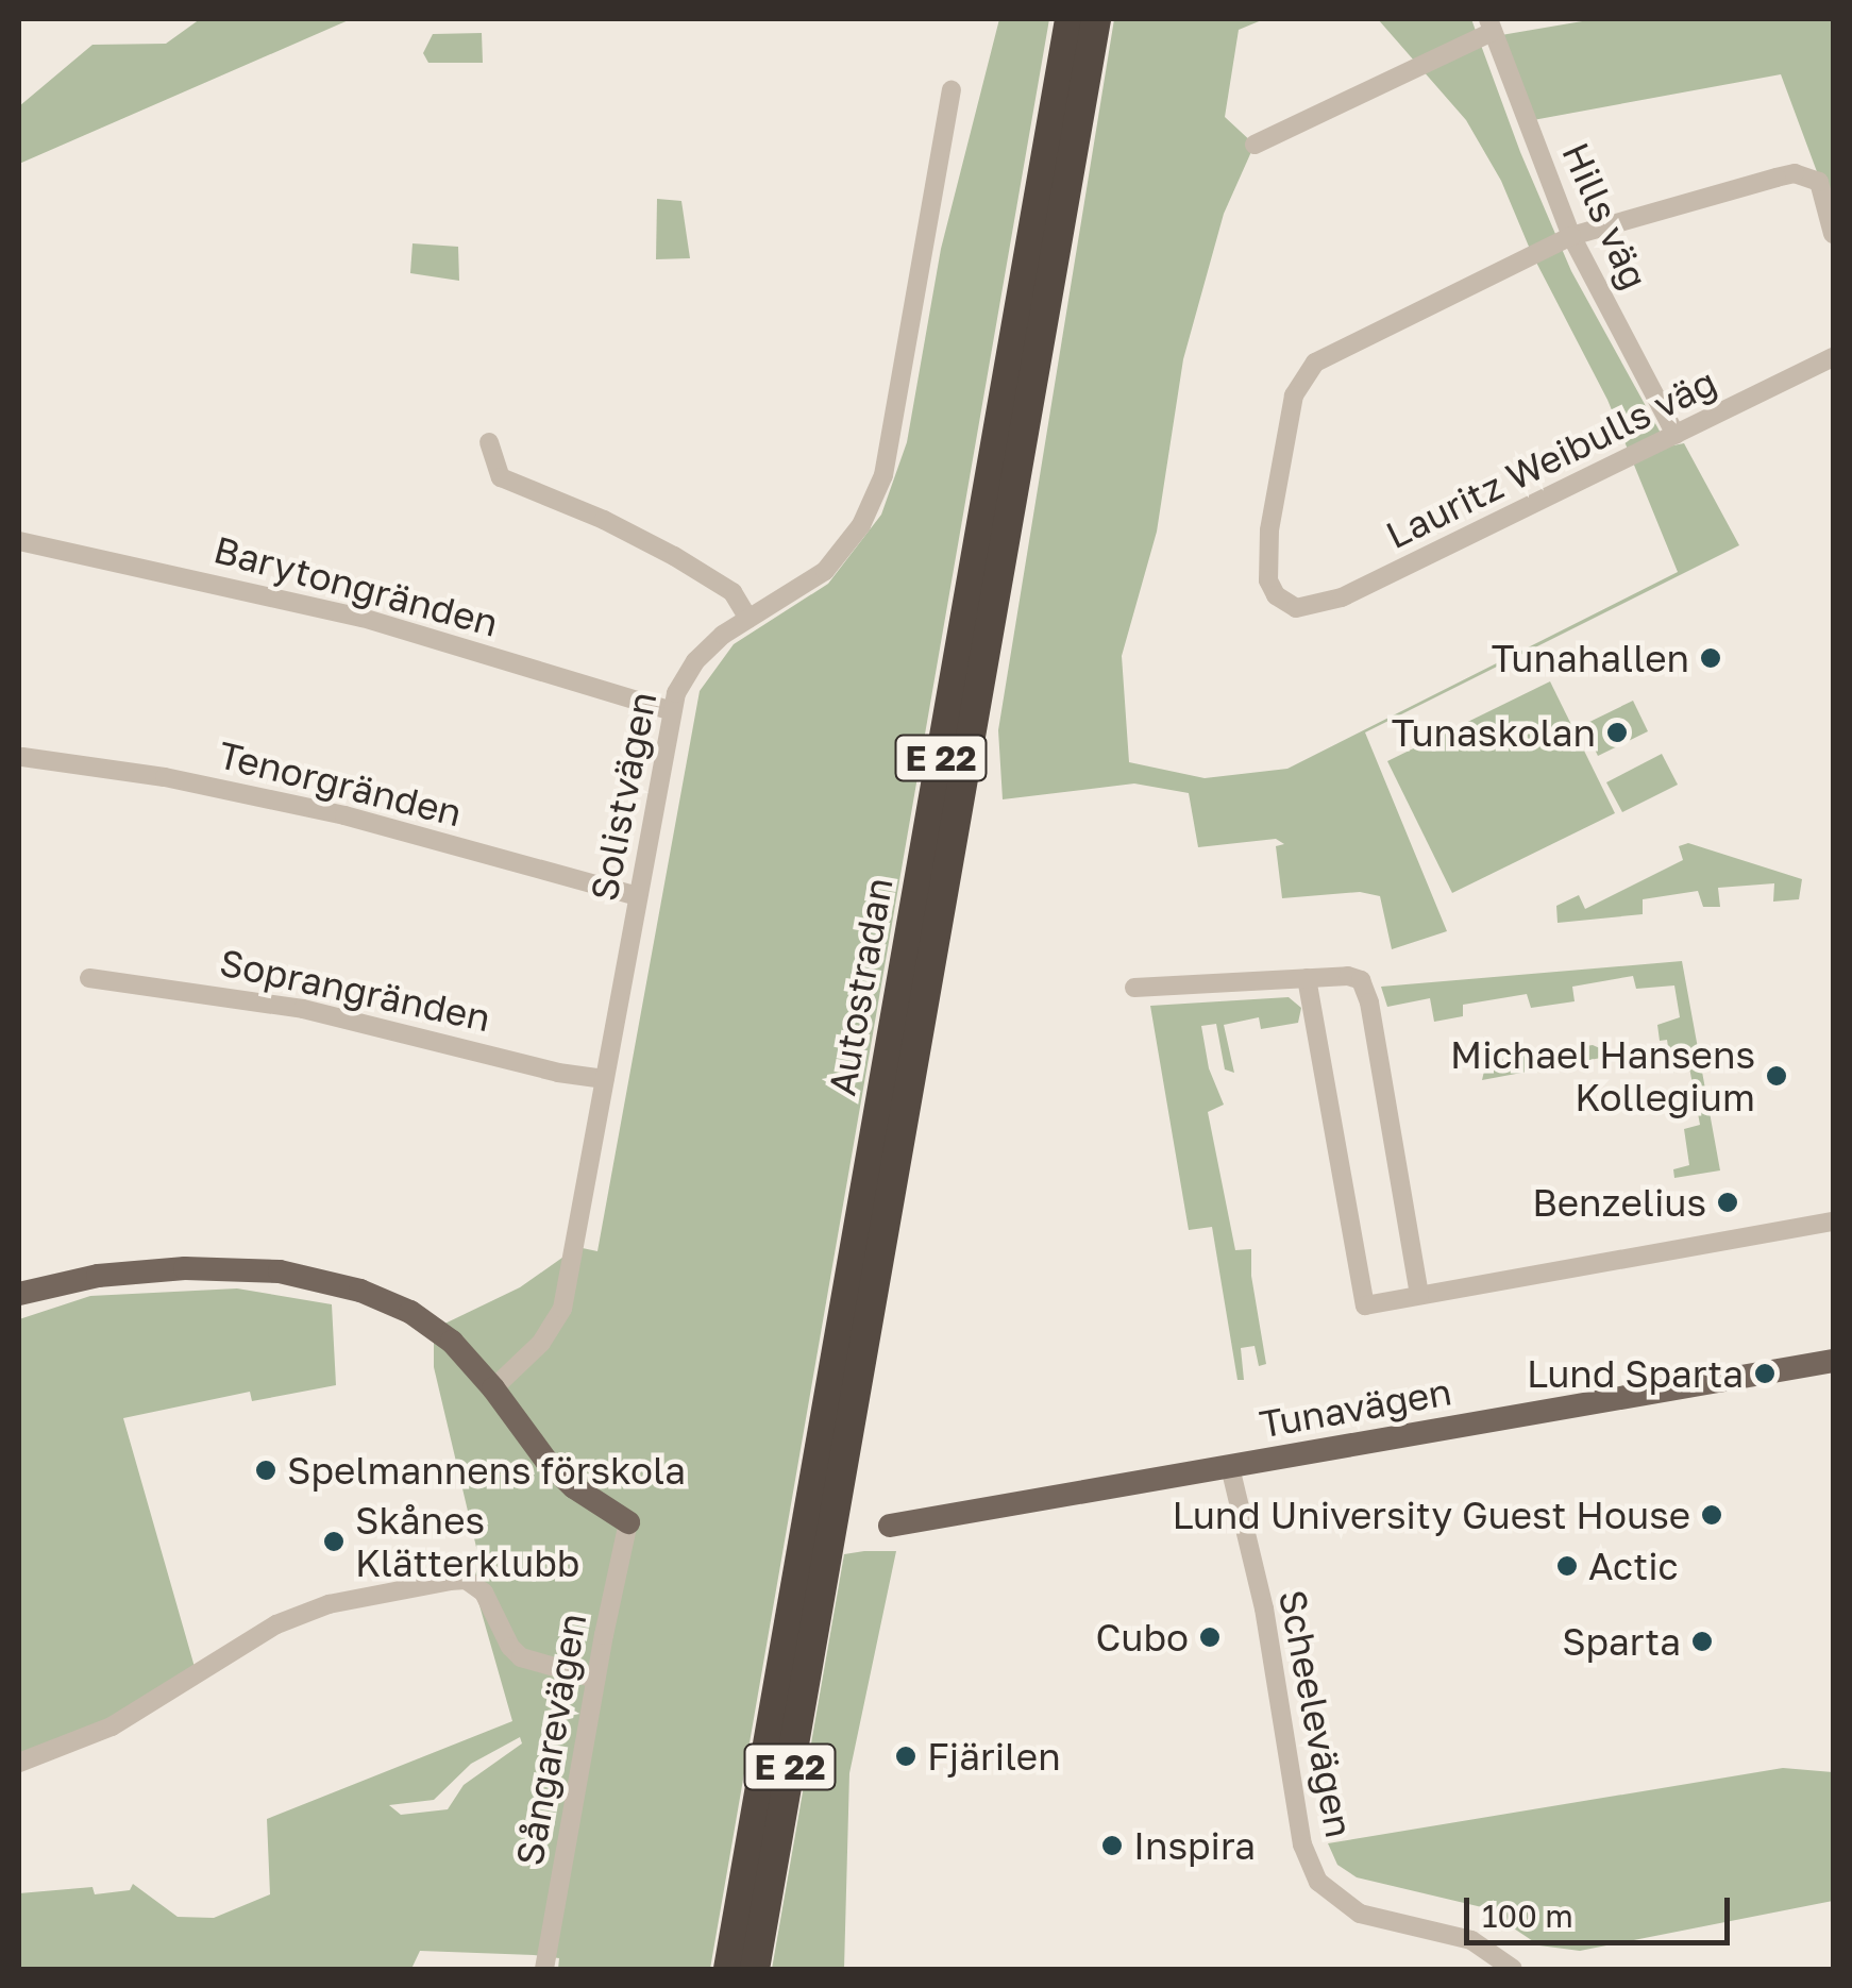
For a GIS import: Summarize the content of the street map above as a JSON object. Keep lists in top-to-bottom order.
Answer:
{
  "streets": {
    "highway": ["E 22", "Autostradan"],
    "main road": ["Tunavägen"],
    "street": [
      "Hills väg",
      "Lauritz Weibulls väg",
      "Barytongränden",
      "Tenorgränden",
      "Solistvägen",
      "Soprangränden",
      "Scheelevägen",
      "Sångarevägen"
    ]
  },
  "crossings": [
    ["Hills väg", "Lauritz Weibulls väg"],
    ["Barytongränden", "Solistvägen"],
    ["Tenorgränden", "Solistvägen"],
    ["Solistvägen", "Soprangränden"],
    ["Tunavägen", "Scheelevägen"]
  ],
  "places": [
    "Tunahallen",
    "Tunaskolan",
    "Michael Hansens Kollegium",
    "Benzelius",
    "Lund Sparta",
    "Spelmannens förskola",
    "Lund University Guest House",
    "Skånes Klätterklubb",
    "Actic",
    "Cubo",
    "Sparta",
    "Fjärilen",
    "Inspira"
  ],
  "scale_bar": "100 m"
}
